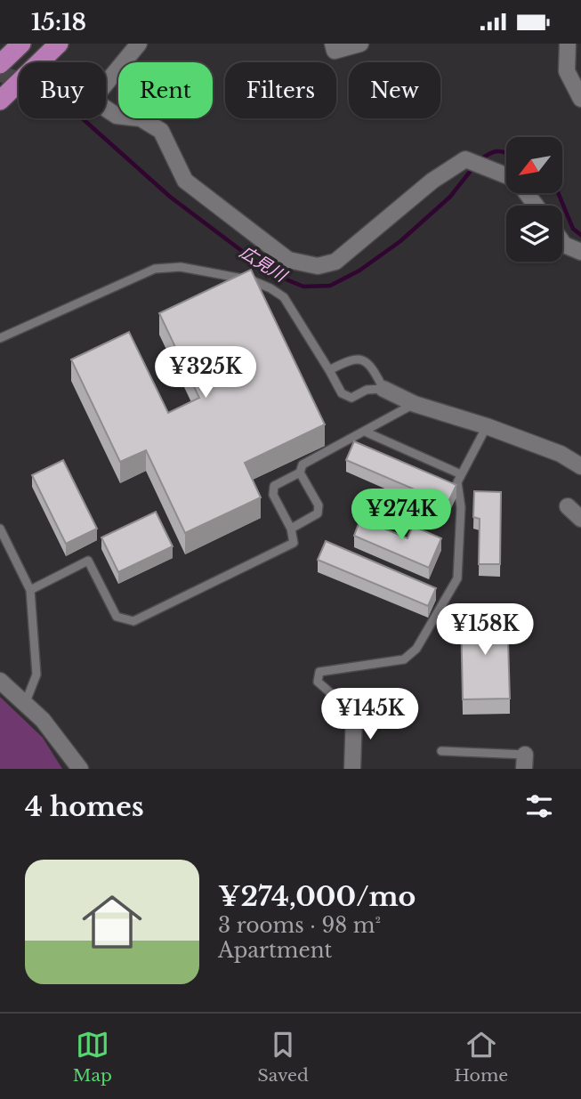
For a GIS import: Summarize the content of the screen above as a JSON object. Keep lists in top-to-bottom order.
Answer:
{
  "water": ["広見川"],
  "north": "bottom left",
  "page": {
    "status": "15:18",
    "chip": [
      "Buy",
      "Rent",
      "Filters",
      "New"
    ],
    "price": [
      "¥325K",
      "¥274K",
      "¥158K",
      "¥145K"
    ],
    "heading": "4 homes",
    "list": [
      {
        "name": "¥274,000/mo",
        "note": "3 rooms · 98 m² · Apartment"
      }
    ],
    "tabs": ["Map", "Saved", "Home"]
  }
}
